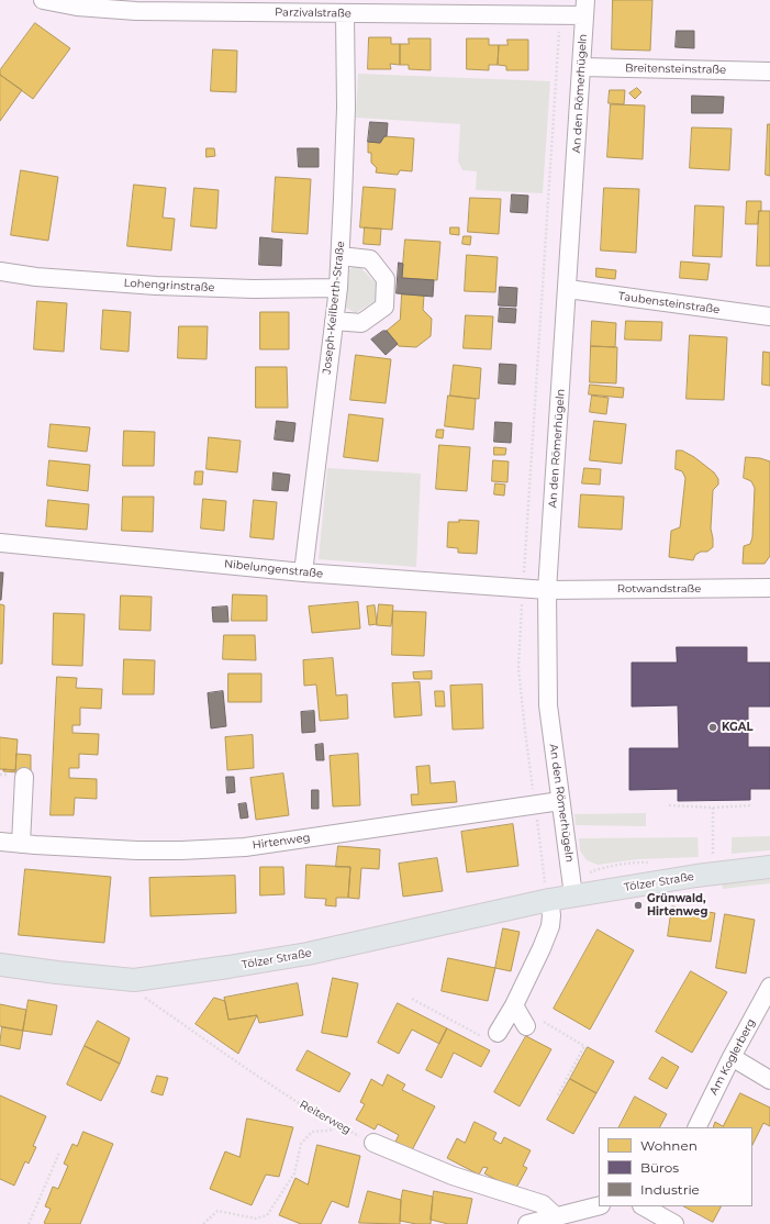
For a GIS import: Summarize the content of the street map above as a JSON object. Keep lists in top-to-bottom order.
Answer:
{
  "streets": {
    "main road": ["Tölzer Straße"],
    "street": [
      "Parzivalstraße",
      "Breitensteinstraße",
      "An den Römerhügeln",
      "Lohengrinstraße",
      "Taubensteinstraße",
      "Joseph-Keilberth-Straße",
      "Nibelungenstraße",
      "Rotwandstraße",
      "Hirtenweg",
      "Am Koglerberg"
    ],
    "path": ["Reiterweg"]
  },
  "crossings": [
    ["Parzivalstraße", "An den Römerhügeln"],
    ["Parzivalstraße", "Joseph-Keilberth-Straße"],
    ["Breitensteinstraße", "An den Römerhügeln"],
    ["An den Römerhügeln", "Taubensteinstraße"],
    ["An den Römerhügeln", "Nibelungenstraße"],
    ["An den Römerhügeln", "Rotwandstraße"],
    ["An den Römerhügeln", "Hirtenweg"],
    ["An den Römerhügeln", "Tölzer Straße"],
    ["Lohengrinstraße", "Joseph-Keilberth-Straße"],
    ["Joseph-Keilberth-Straße", "Nibelungenstraße"],
    ["Nibelungenstraße", "Rotwandstraße"],
    ["Tölzer Straße", "Reiterweg"]
  ],
  "places": ["KGAL", "Grünwald, Hirtenweg"],
  "legend": ["Wohnen", "Büros", "Industrie"]
}
